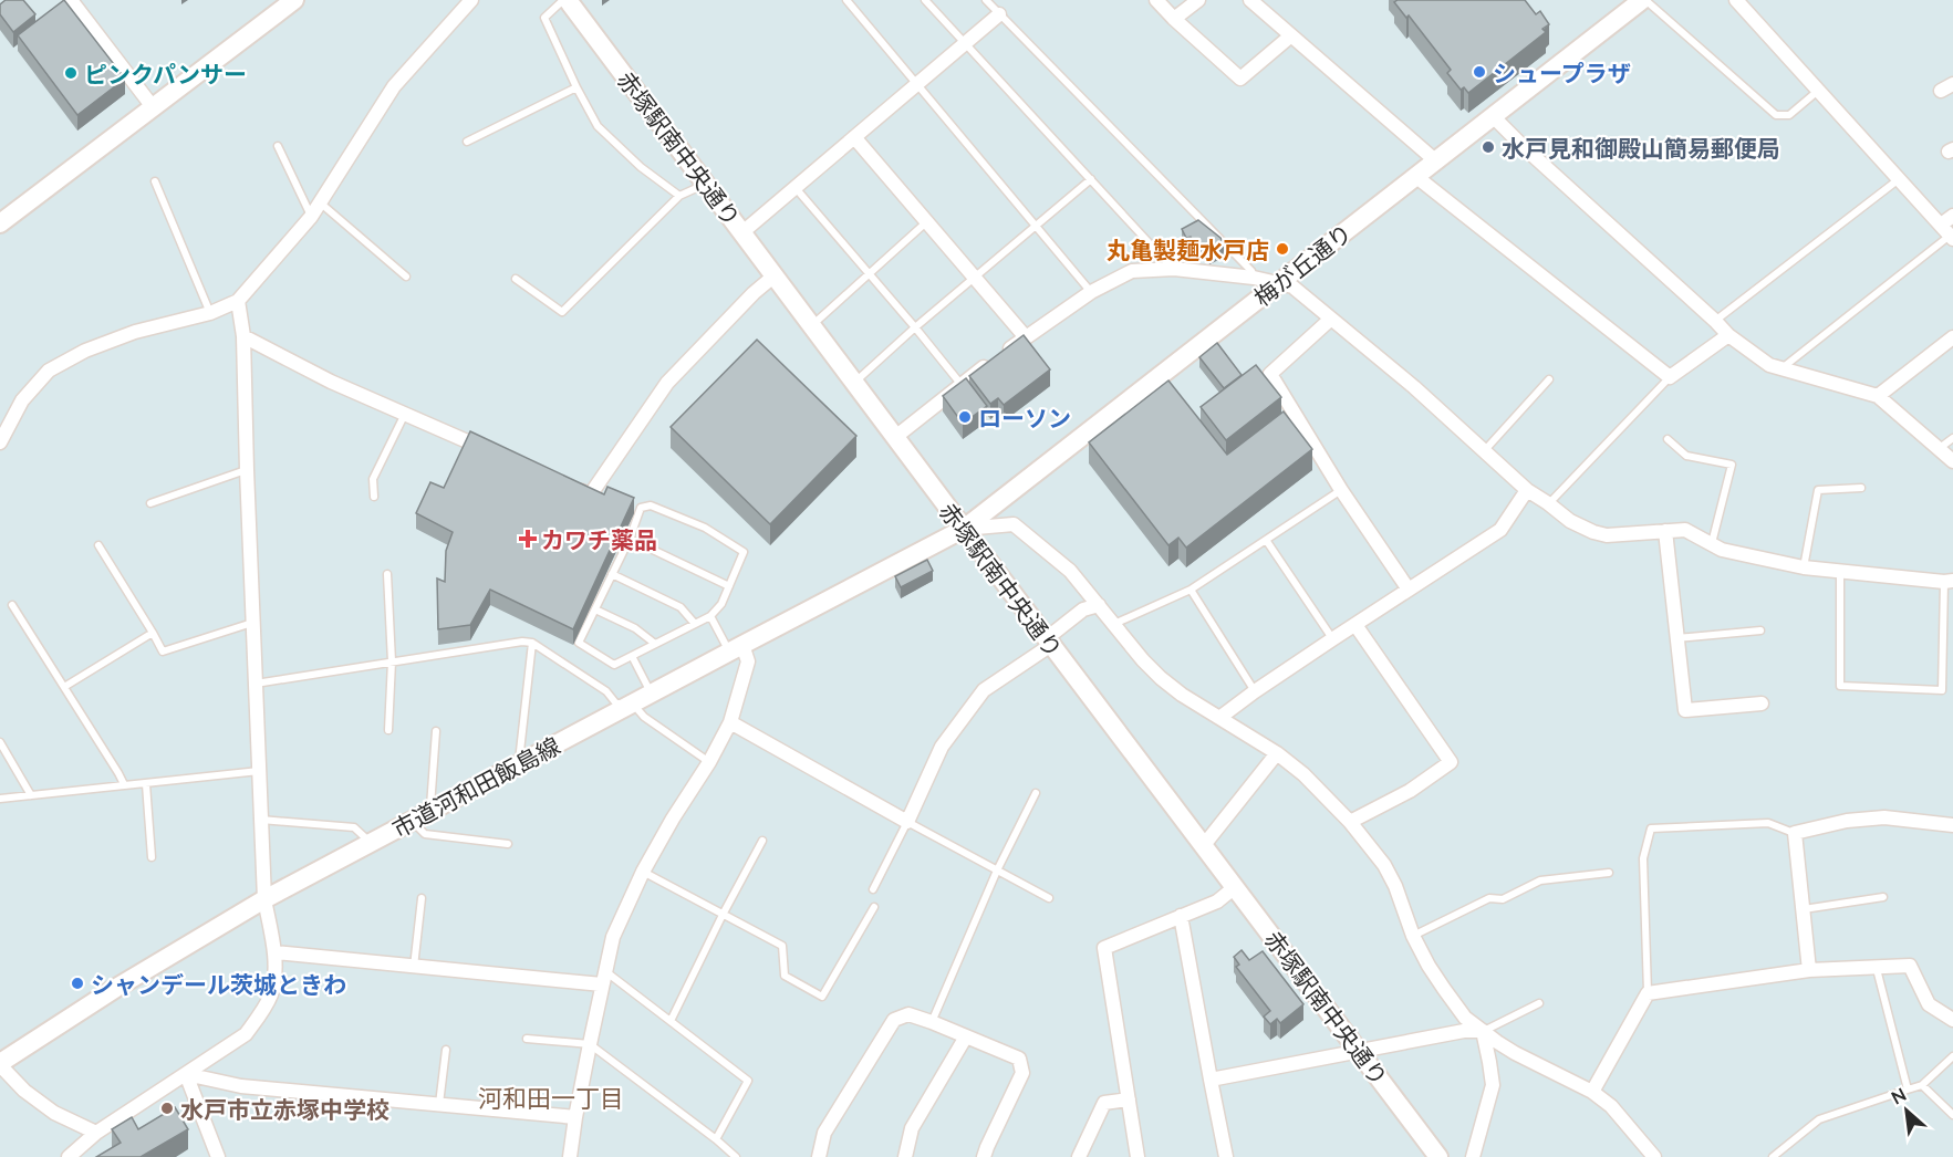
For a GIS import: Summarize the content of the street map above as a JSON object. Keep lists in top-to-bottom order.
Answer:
{
  "streets": {
    "street": ["赤塚駅南中央通り", "梅が丘通り", "市道河和田飯島線"]
  },
  "crossings": [
    ["赤塚駅南中央通り", "梅が丘通り"],
    ["赤塚駅南中央通り", "市道河和田飯島線"],
    ["梅が丘通り", "市道河和田飯島線"]
  ],
  "districts": ["河和田一丁目"],
  "places": {
    "other": [
      "シュープラザ",
      "ピンクパンサー",
      "水戸見和御殿山簡易郵便局",
      "丸亀製麺水戸店",
      "ローソン",
      "シャンデール茨城ときわ",
      "水戸市立赤塚中学校"
    ],
    "health": ["カワチ薬品"]
  },
  "north": "top left"
}
